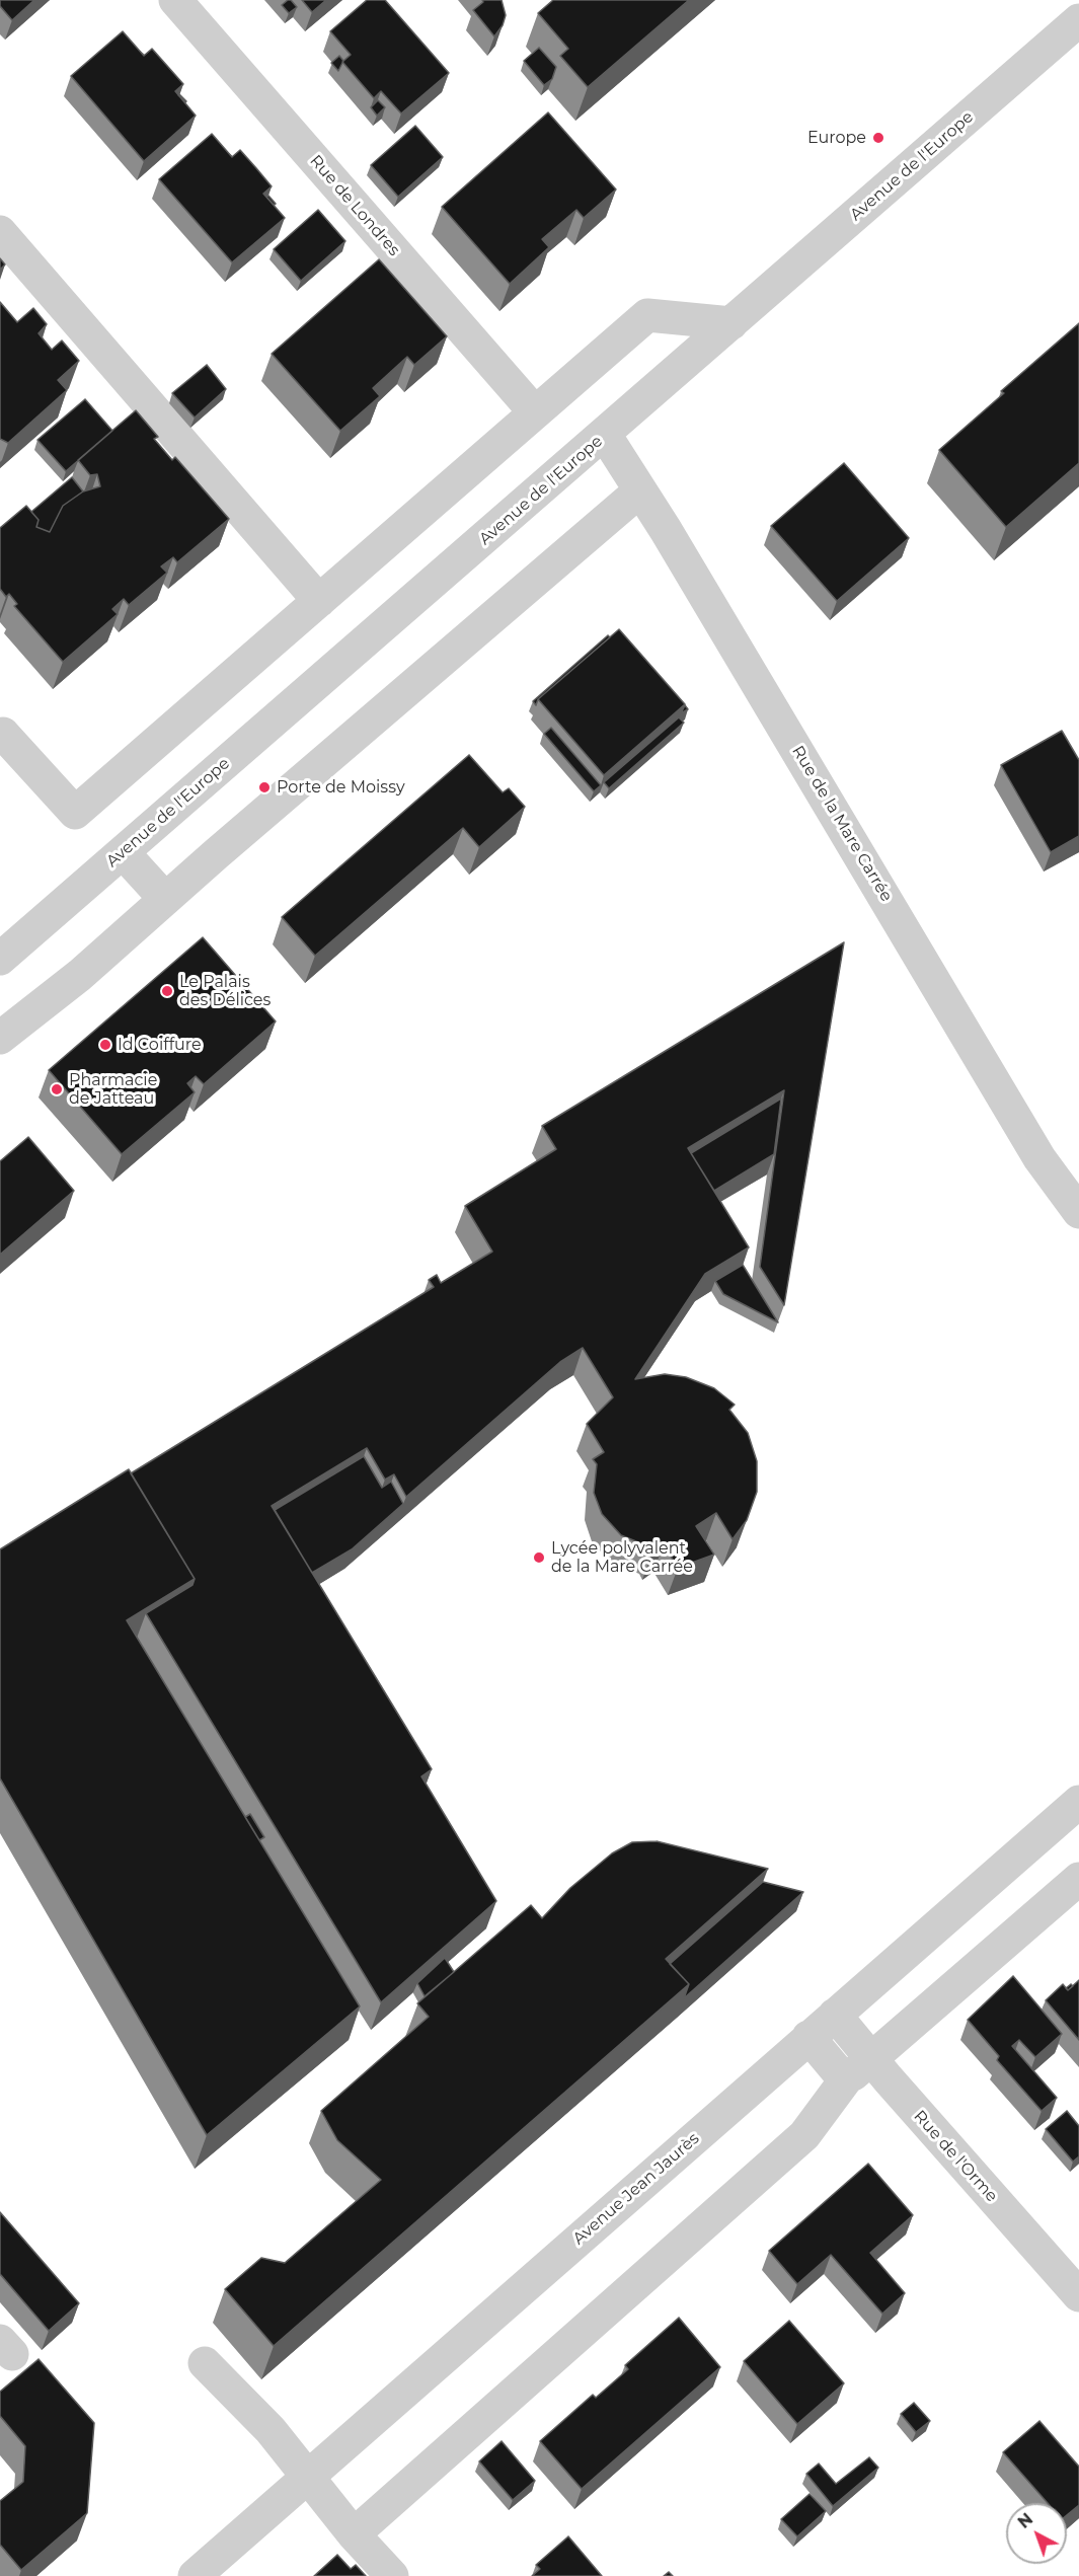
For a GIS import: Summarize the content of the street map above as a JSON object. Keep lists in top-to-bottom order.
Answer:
{
  "streets": {
    "street": [
      "Avenue de l'Europe",
      "Rue de Londres",
      "Rue de la Mare Carrée",
      "Rue de l'Orme",
      "Avenue Jean Jaurès"
    ]
  },
  "crossings": [
    ["Avenue de l'Europe", "Rue de la Mare Carrée"],
    ["Rue de l'Orme", "Avenue Jean Jaurès"]
  ],
  "places": [
    "Europe",
    "Porte de Moissy",
    "Le Palais des Délices",
    "Id Coiffure",
    "Pharmacie de Jatteau",
    "Lycée polyvalent de la Mare Carrée"
  ],
  "north": "top left"
}
